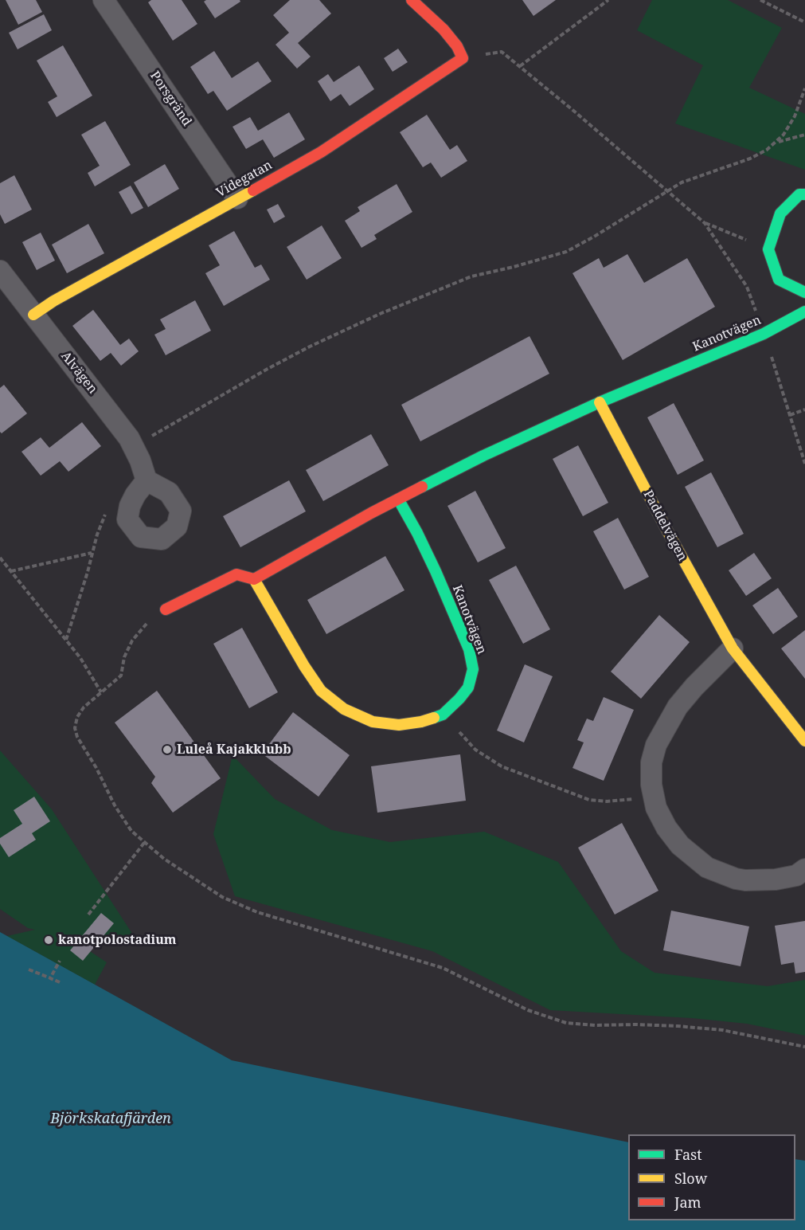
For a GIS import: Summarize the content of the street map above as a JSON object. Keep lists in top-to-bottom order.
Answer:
{
  "streets": {
    "street": [
      "Porsgränd",
      "Videgatan",
      "Kanotvägen",
      "Alvägen",
      "Paddelvägen"
    ]
  },
  "crossings": [
    ["Porsgränd", "Videgatan"],
    ["Videgatan", "Alvägen"],
    ["Kanotvägen", "Paddelvägen"]
  ],
  "water": ["Björkskatafjärden"],
  "places": ["Luleå Kajakklubb", "kanotpolostadium"],
  "legend": ["Fast", "Slow", "Jam"]
}
